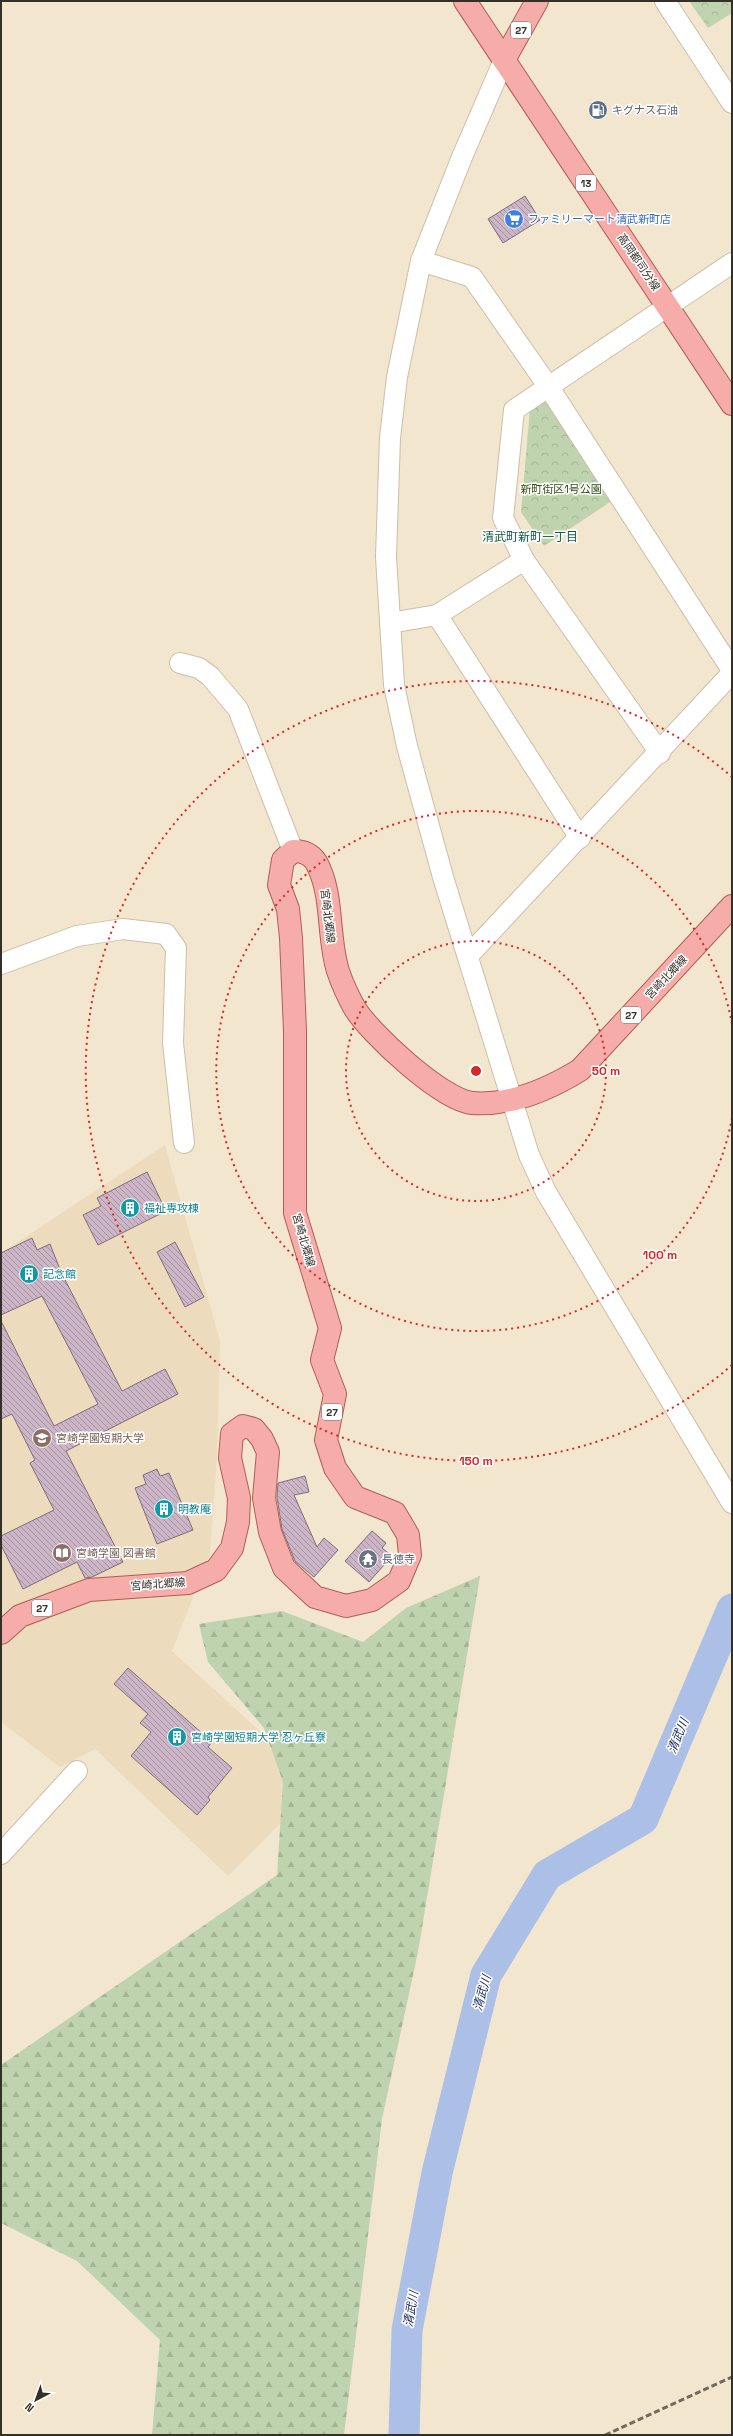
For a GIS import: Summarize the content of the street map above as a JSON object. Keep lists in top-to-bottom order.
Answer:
{
  "streets": {
    "main road": [
      "27",
      "13",
      "高岡都司分線",
      "宮崎北郷線"
    ]
  },
  "crossings": [
    ["27", "高岡都司分線"]
  ],
  "districts": ["清武町新町一丁目"],
  "water": ["清武川"],
  "parks": ["新町街区1号公園"],
  "places": {
    "fuel station": ["キグナス石油"],
    "supermarket": ["ファミリーマート清武新町店"],
    "building": [
      "福祉専攻棟",
      "記念館",
      "明教庵",
      "宮崎学園短期大学 忍ヶ丘寮"
    ],
    "school or university": ["宮崎学園短期大学"],
    "library": ["宮崎学園 図書館"],
    "temple": ["長徳寺"]
  },
  "north": "bottom left",
  "rings": ["50 m", "100 m", "150 m"]
}
